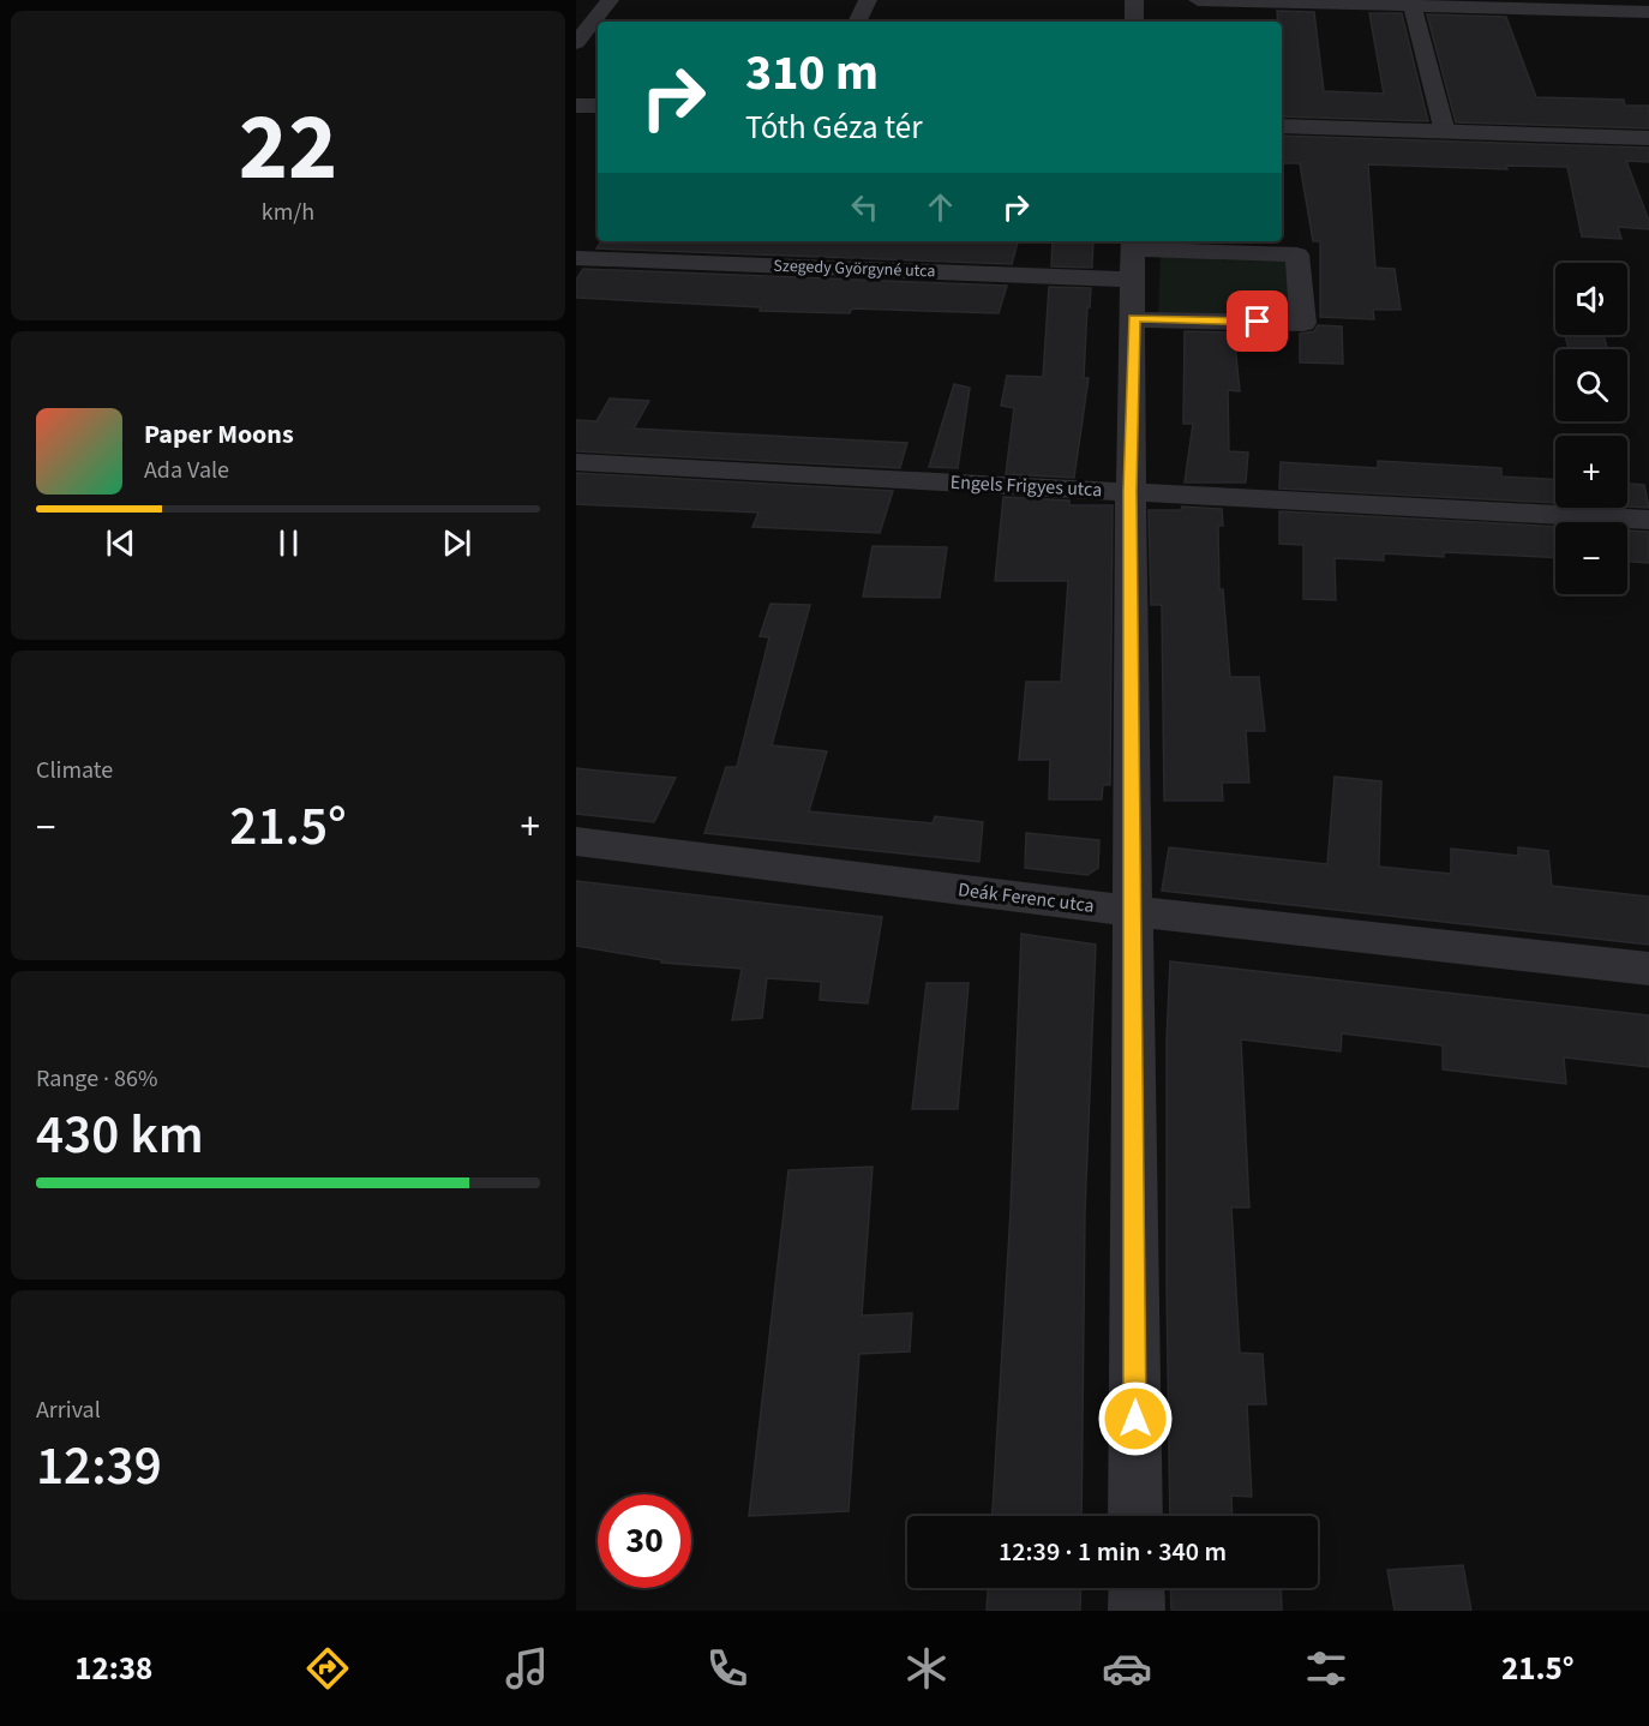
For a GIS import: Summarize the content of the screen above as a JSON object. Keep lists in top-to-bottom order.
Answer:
{
  "streets": {
    "street": ["Szegedy Györgyné utca", "Engels Frigyes utca", "Deák Ferenc utca"]
  },
  "page": {
    "tile": [
      ["22", "km/h"],
      "Climate",
      ["Range · 86%", "430 km"],
      ["Arrival", "12:39"]
    ],
    "turn": ["310 m", "Tóth Géza tér"],
    "map_buttons": ["+", "−"],
    "song": ["Paper Moons", "Ada Vale"],
    "heat": ["−", "21.5°", "+"],
    "limit": "30",
    "trip": "12:39 · 1 min · 340 m",
    "tabs": ["12:38", "21.5°"]
  }
}
